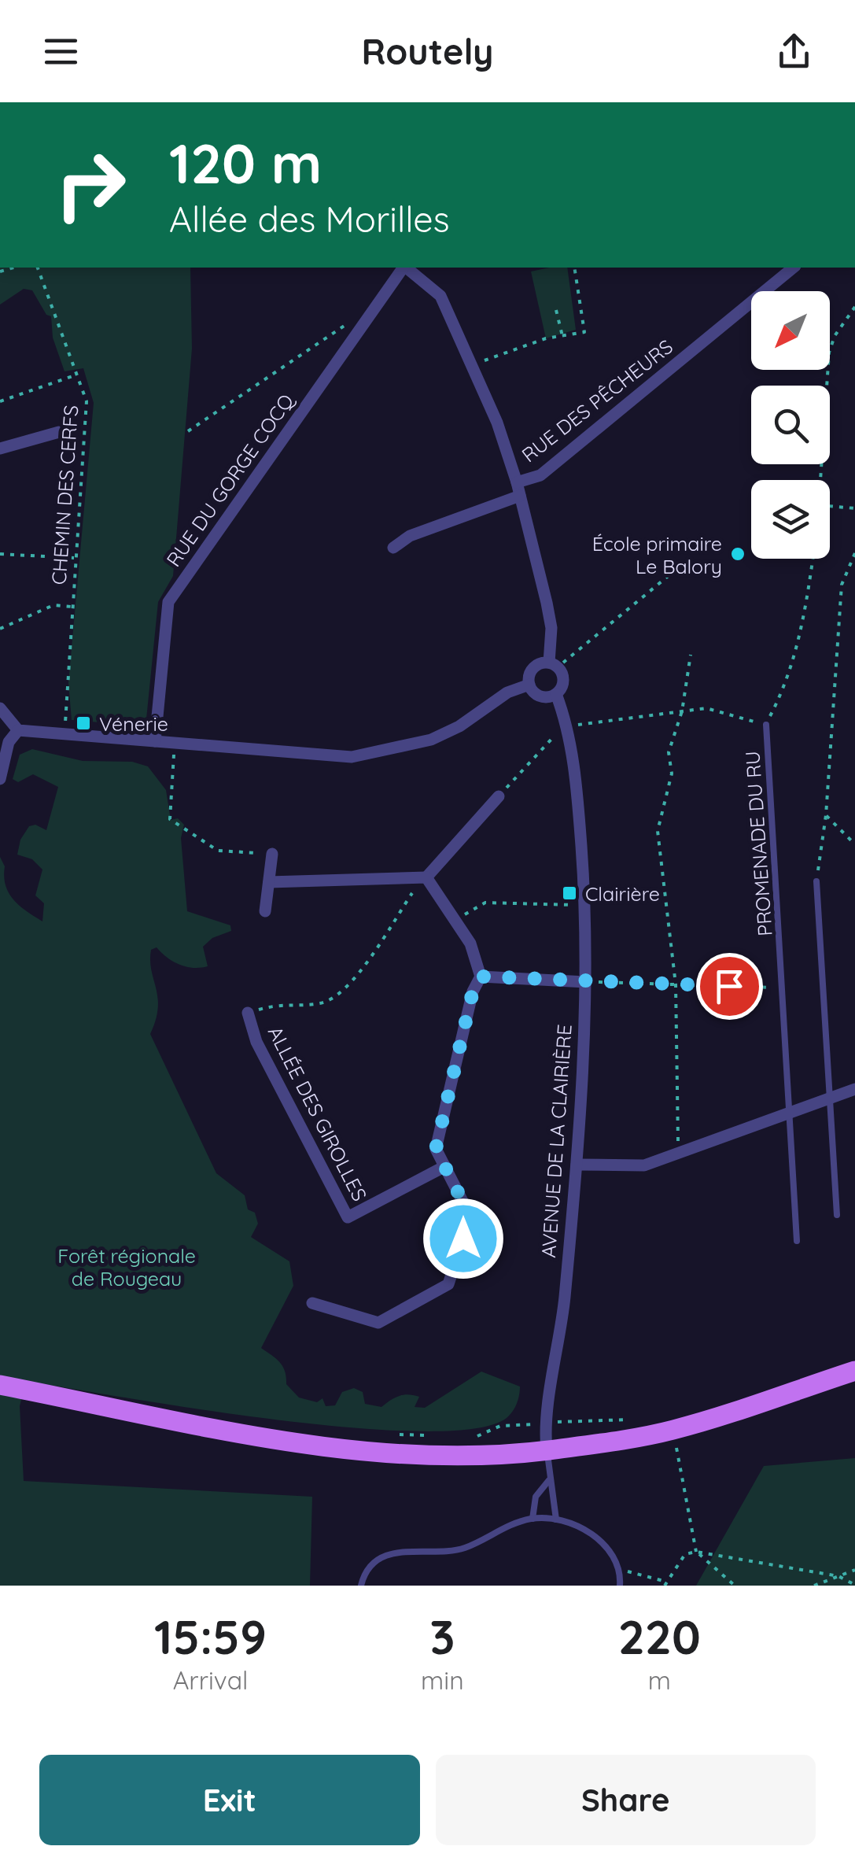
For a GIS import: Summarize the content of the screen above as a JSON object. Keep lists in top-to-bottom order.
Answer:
{
  "streets": {
    "street": [
      "RUE DES PÊCHEURS",
      "RUE DU GORGE COCQ",
      "ALLÉE DES GIROLLES",
      "AVENUE DE LA CLAIRIÈRE"
    ],
    "lane": ["PROMENADE DU RU"],
    "path": ["CHEMIN DES CERFS"]
  },
  "parks": ["Forêt régionale de Rougeau"],
  "places": {
    "other": ["École primaire Le Balory"],
    "transit": ["Vénerie", "Clairière"]
  },
  "north": "bottom left",
  "page": {
    "header": "Routely",
    "turn": ["120 m", "Allée des Morilles"],
    "eta": [
      "15:59",
      "Arrival",
      "3",
      "min",
      "220",
      "m"
    ],
    "buttons": ["Exit", "Share"]
  }
}
